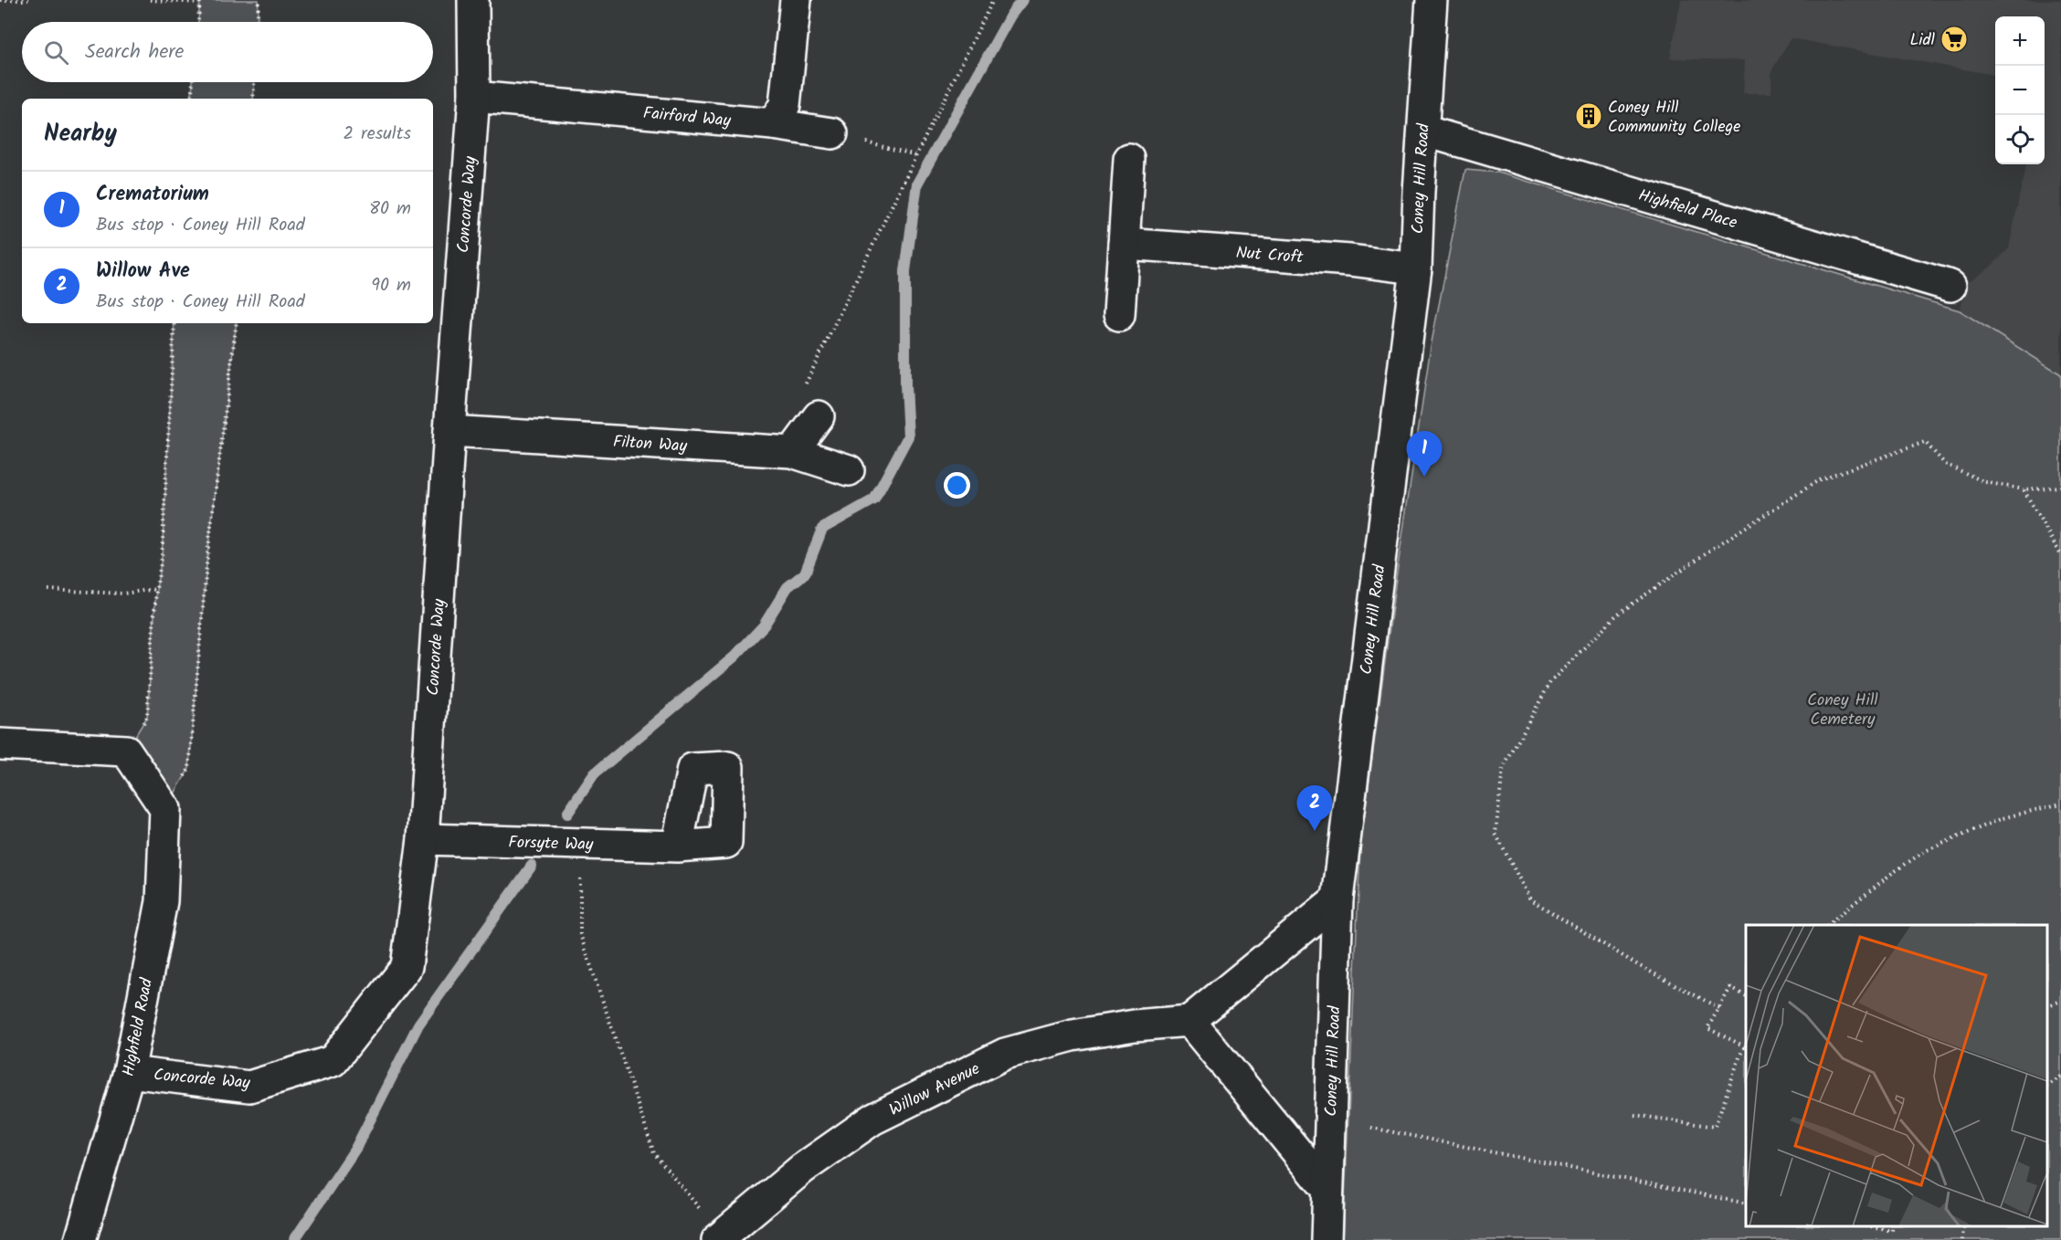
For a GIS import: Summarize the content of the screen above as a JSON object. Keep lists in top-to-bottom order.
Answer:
{
  "streets": {
    "street": [
      "Fairford Way",
      "Coney Hill Road",
      "Concorde Way",
      "Highfield Place",
      "Nut Croft",
      "Filton Way",
      "Forsyte Way",
      "Highfield Road",
      "Willow Avenue"
    ]
  },
  "crossings": [
    ["Fairford Way", "Concorde Way"],
    ["Coney Hill Road", "Highfield Place"],
    ["Coney Hill Road", "Nut Croft"],
    ["Concorde Way", "Filton Way"],
    ["Concorde Way", "Forsyte Way"],
    ["Concorde Way", "Highfield Road"]
  ],
  "parks": ["Coney Hill Cemetery"],
  "places": {
    "supermarket": ["Lidl"],
    "building": ["Coney Hill Community College"]
  },
  "page": {
    "map_buttons": ["+", "−"],
    "search": "Search here",
    "heading": ["Nearby", "2 results"],
    "list": [
      {
        "mark": "1",
        "name": "Crematorium",
        "note": "Bus stop · Coney Hill Road",
        "value": "80 m"
      },
      {
        "mark": "2",
        "name": "Willow Ave",
        "note": "Bus stop · Coney Hill Road",
        "value": "90 m"
      }
    ],
    "pins": ["1", "2"]
  }
}
